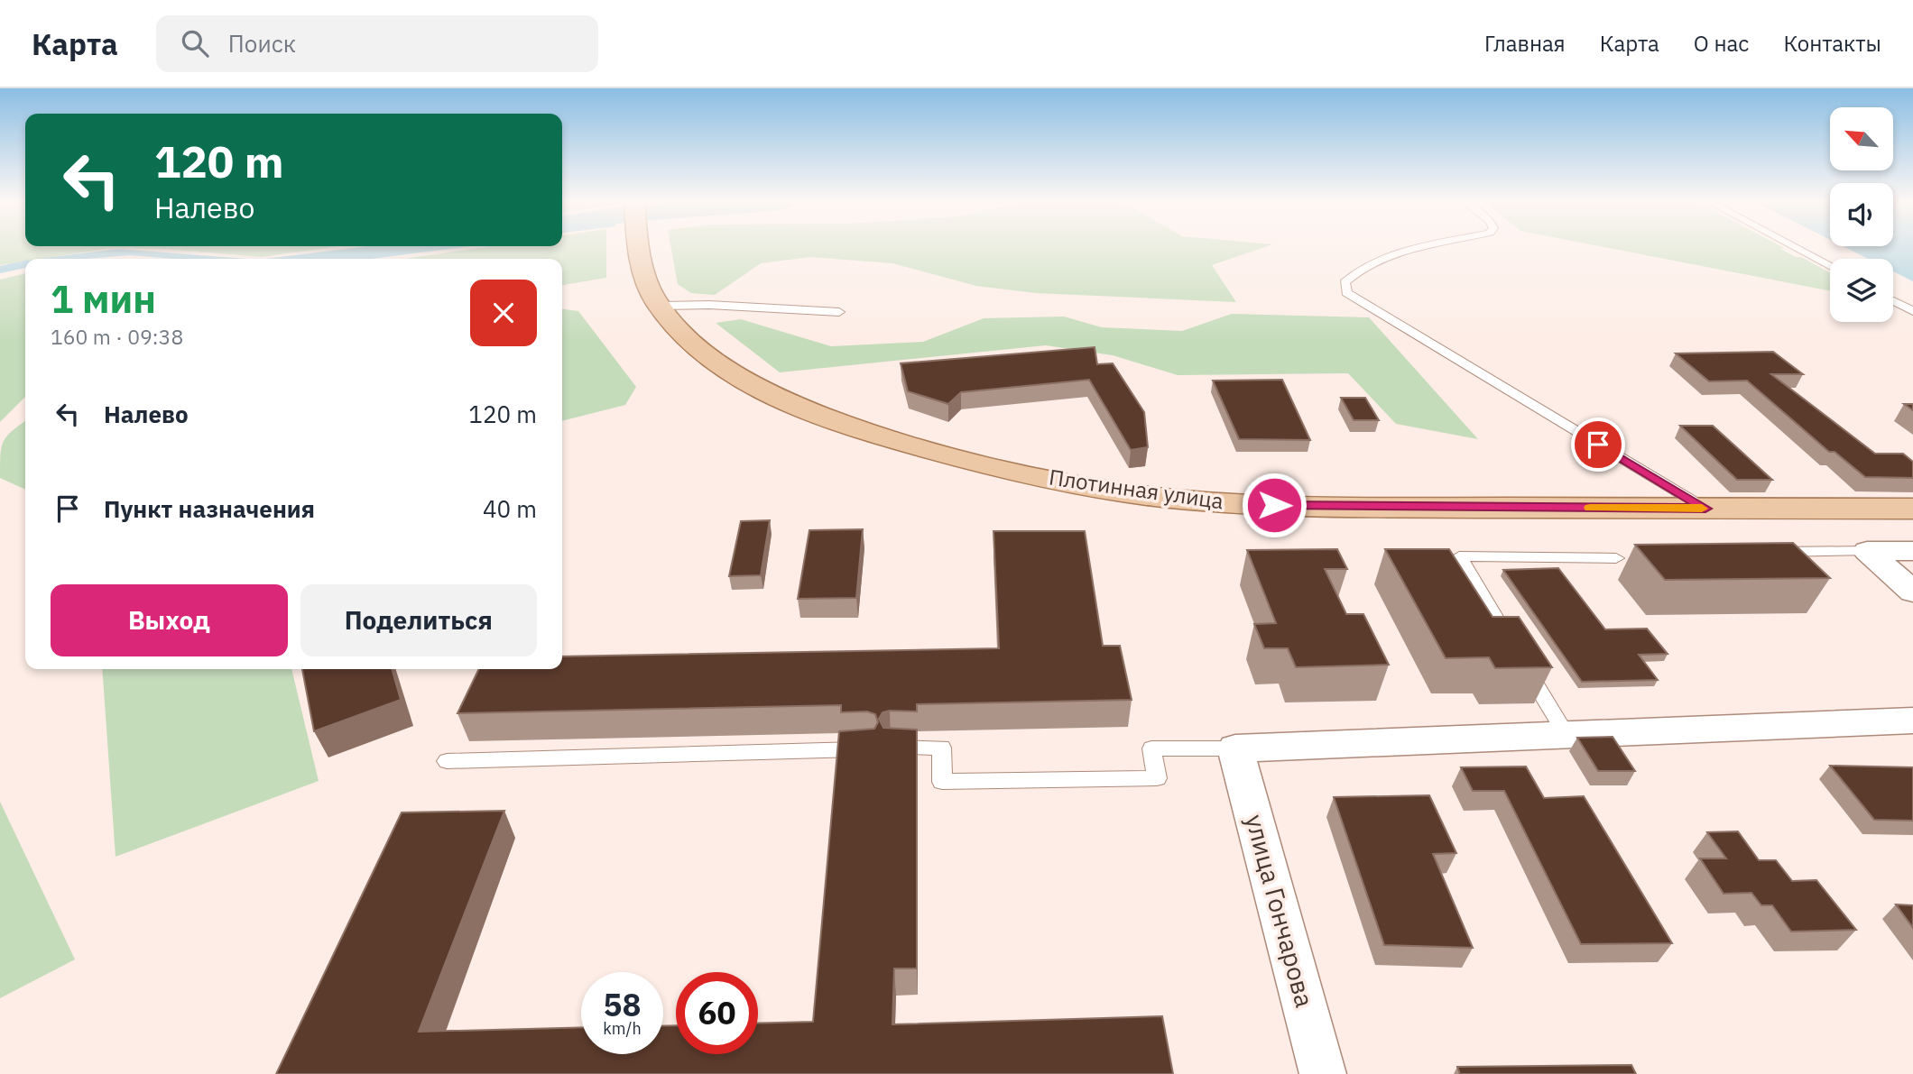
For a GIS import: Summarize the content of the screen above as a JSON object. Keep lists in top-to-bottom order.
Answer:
{
  "streets": {
    "main road": ["Плотинная улица"],
    "street": ["улица Гончарова"]
  },
  "north": "top left",
  "page": {
    "header": "Карта",
    "search": "Поиск",
    "nav": [
      "Главная",
      "Карта",
      "О нас",
      "Контакты"
    ],
    "turn": ["120 m", "Налево"],
    "heading": ["1 мин", "160 m · 09:38"],
    "list": [
      {
        "name": "Налево",
        "value": "120 m"
      },
      {
        "name": "Пункт назначения",
        "value": "40 m"
      }
    ],
    "buttons": ["Выход", "Поделиться"],
    "speed": "58 km/h",
    "limit": "60"
  }
}
